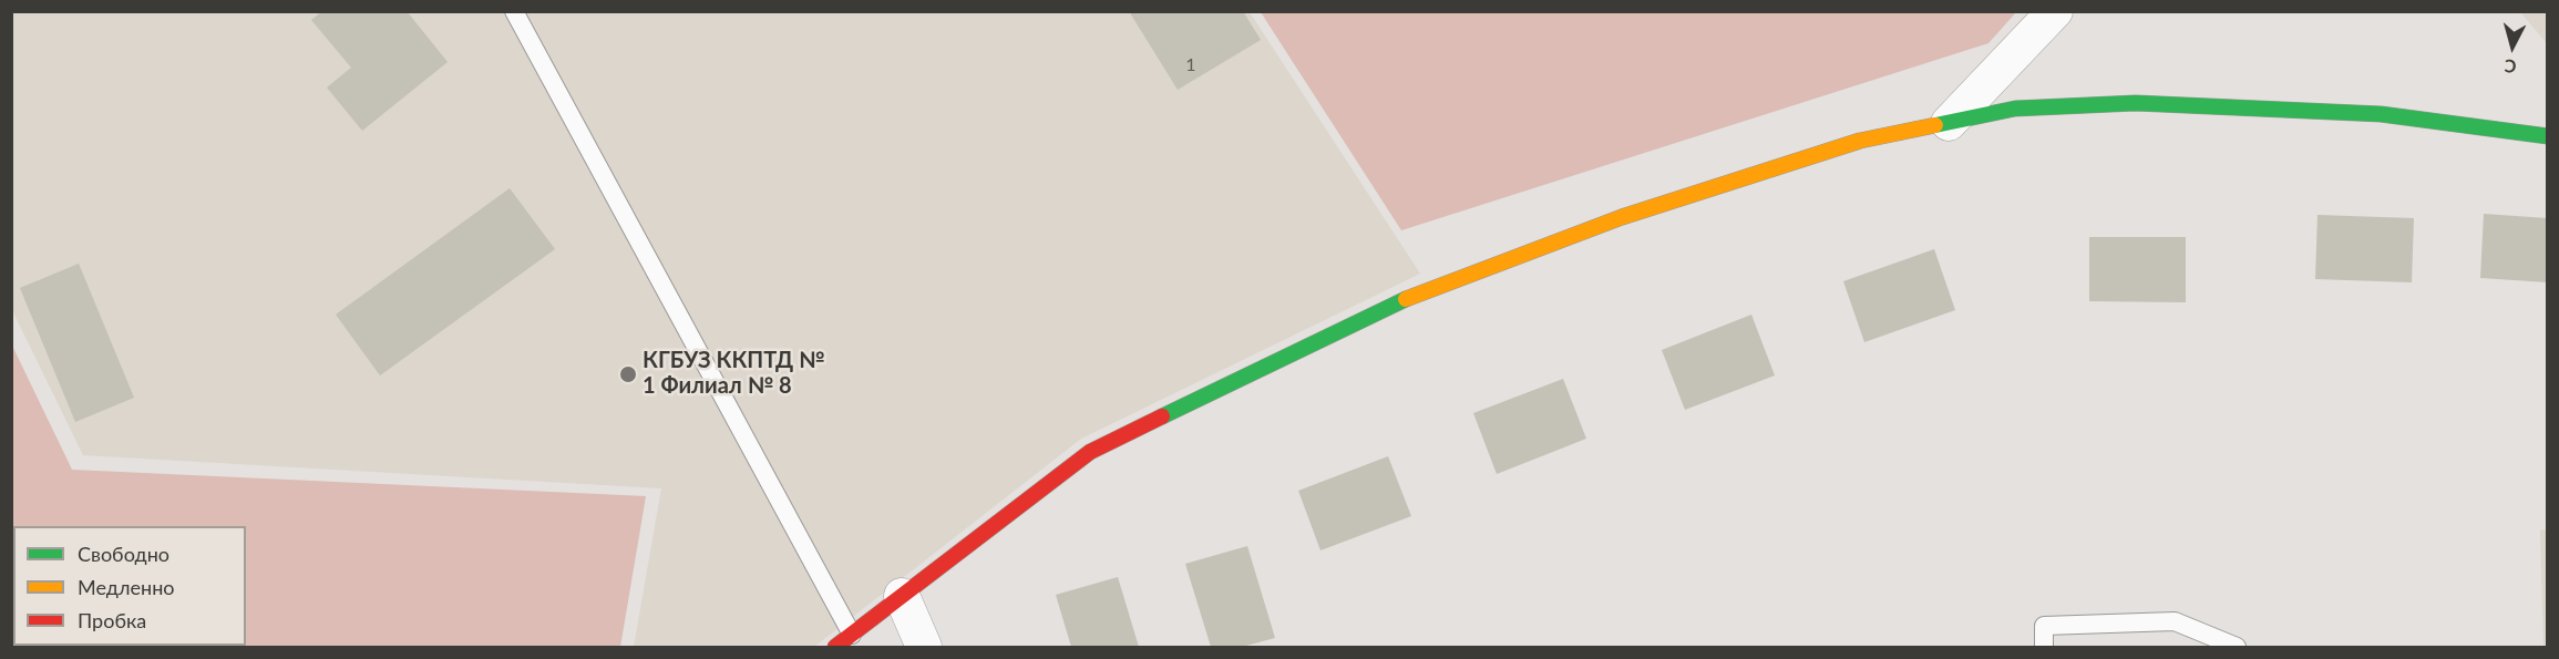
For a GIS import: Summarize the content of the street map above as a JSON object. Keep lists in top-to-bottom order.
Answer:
{
  "places": ["КГБУЗ ККПТД № 1 Филиал № 8"],
  "house_numbers": ["1"],
  "legend": ["Свободно", "Медленно", "Пробка"],
  "north": "bottom"
}
